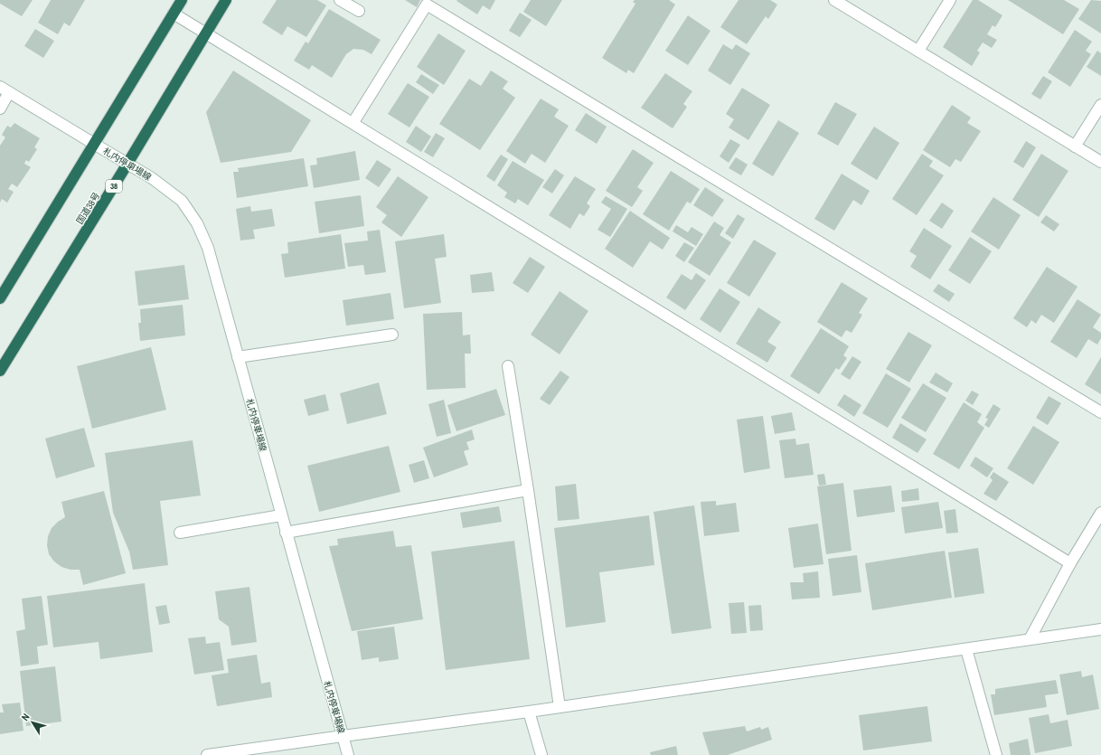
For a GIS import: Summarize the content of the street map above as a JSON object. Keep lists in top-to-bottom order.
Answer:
{
  "streets": {
    "highway": ["38", "国道38号"],
    "street": ["札内停車場線"]
  },
  "crossings": [
    ["札内停車場線", "国道38号"]
  ],
  "north": "top left"
}
